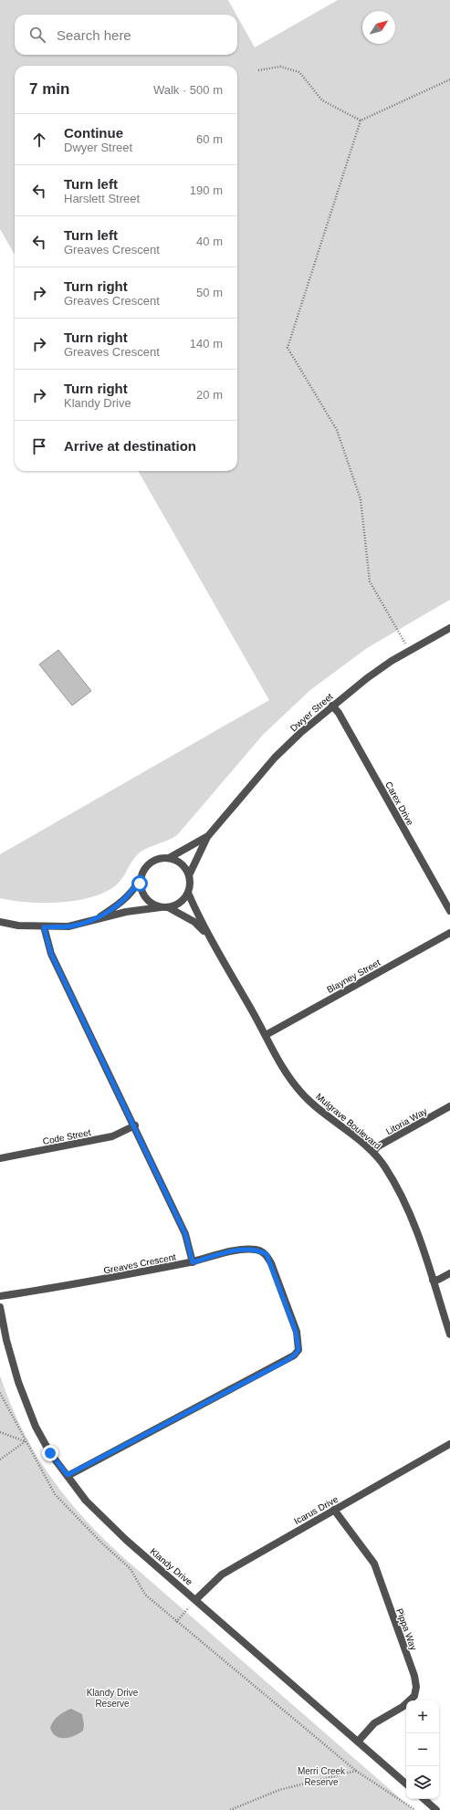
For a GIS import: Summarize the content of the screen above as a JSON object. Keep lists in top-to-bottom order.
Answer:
{
  "streets": {
    "street": [
      "Dwyer Street",
      "Carex Drive",
      "Blayney Street",
      "Mulgrave Boulevard",
      "Litoria Way",
      "Code Street",
      "Greaves Crescent",
      "Icarus Drive",
      "Klandy Drive",
      "Pippa Way"
    ]
  },
  "crossings": [
    ["Dwyer Street", "Carex Drive"],
    ["Dwyer Street", "Mulgrave Boulevard"],
    ["Blayney Street", "Mulgrave Boulevard"],
    ["Mulgrave Boulevard", "Litoria Way"],
    ["Greaves Crescent", "Klandy Drive"],
    ["Icarus Drive", "Klandy Drive"],
    ["Icarus Drive", "Pippa Way"],
    ["Klandy Drive", "Pippa Way"]
  ],
  "parks": ["Klandy Drive Reserve", "Merri Creek Reserve"],
  "north": "top right",
  "page": {
    "search": "Search here",
    "heading": ["7 min", "Walk · 500 m"],
    "list": [
      ["Continue", "Dwyer Street", "60 m"],
      ["Turn left", "Harslett Street", "190 m"],
      ["Turn left", "Greaves Crescent", "40 m"],
      ["Turn right", "Greaves Crescent", "50 m"],
      ["Turn right", "Greaves Crescent", "140 m"],
      ["Turn right", "Klandy Drive", "20 m"],
      "Arrive at destination"
    ],
    "map_buttons": ["+", "−"]
  }
}
